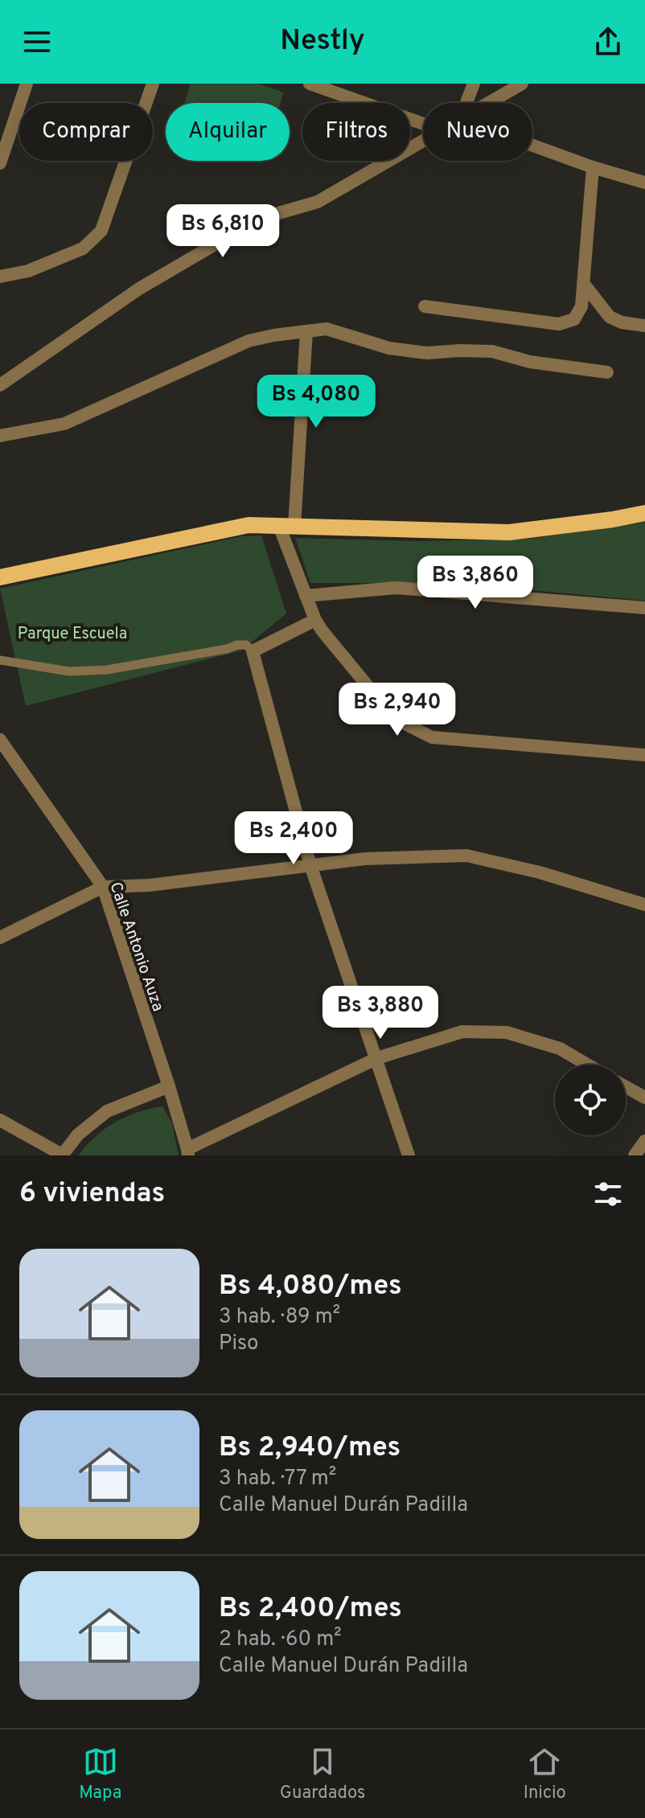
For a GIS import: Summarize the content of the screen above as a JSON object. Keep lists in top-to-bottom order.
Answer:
{
  "streets": {
    "street": ["Calle Antonio Auza"]
  },
  "parks": ["Parque Escuela"],
  "page": {
    "header": "Nestly",
    "chip": [
      "Comprar",
      "Alquilar",
      "Filtros",
      "Nuevo"
    ],
    "price": [
      "Bs 6,810",
      "Bs 4,080",
      "Bs 3,860",
      "Bs 2,940",
      "Bs 2,400",
      "Bs 3,880"
    ],
    "heading": "6 viviendas",
    "list": [
      {
        "name": "Bs 4,080/mes",
        "note": "3 hab. · 89 m² · Piso"
      },
      {
        "name": "Bs 2,940/mes",
        "note": "3 hab. · 77 m² · Calle Manuel Durán Padilla"
      },
      {
        "name": "Bs 2,400/mes",
        "note": "2 hab. · 60 m² · Calle Manuel Durán Padilla"
      }
    ],
    "tabs": ["Mapa", "Guardados", "Inicio"]
  }
}
